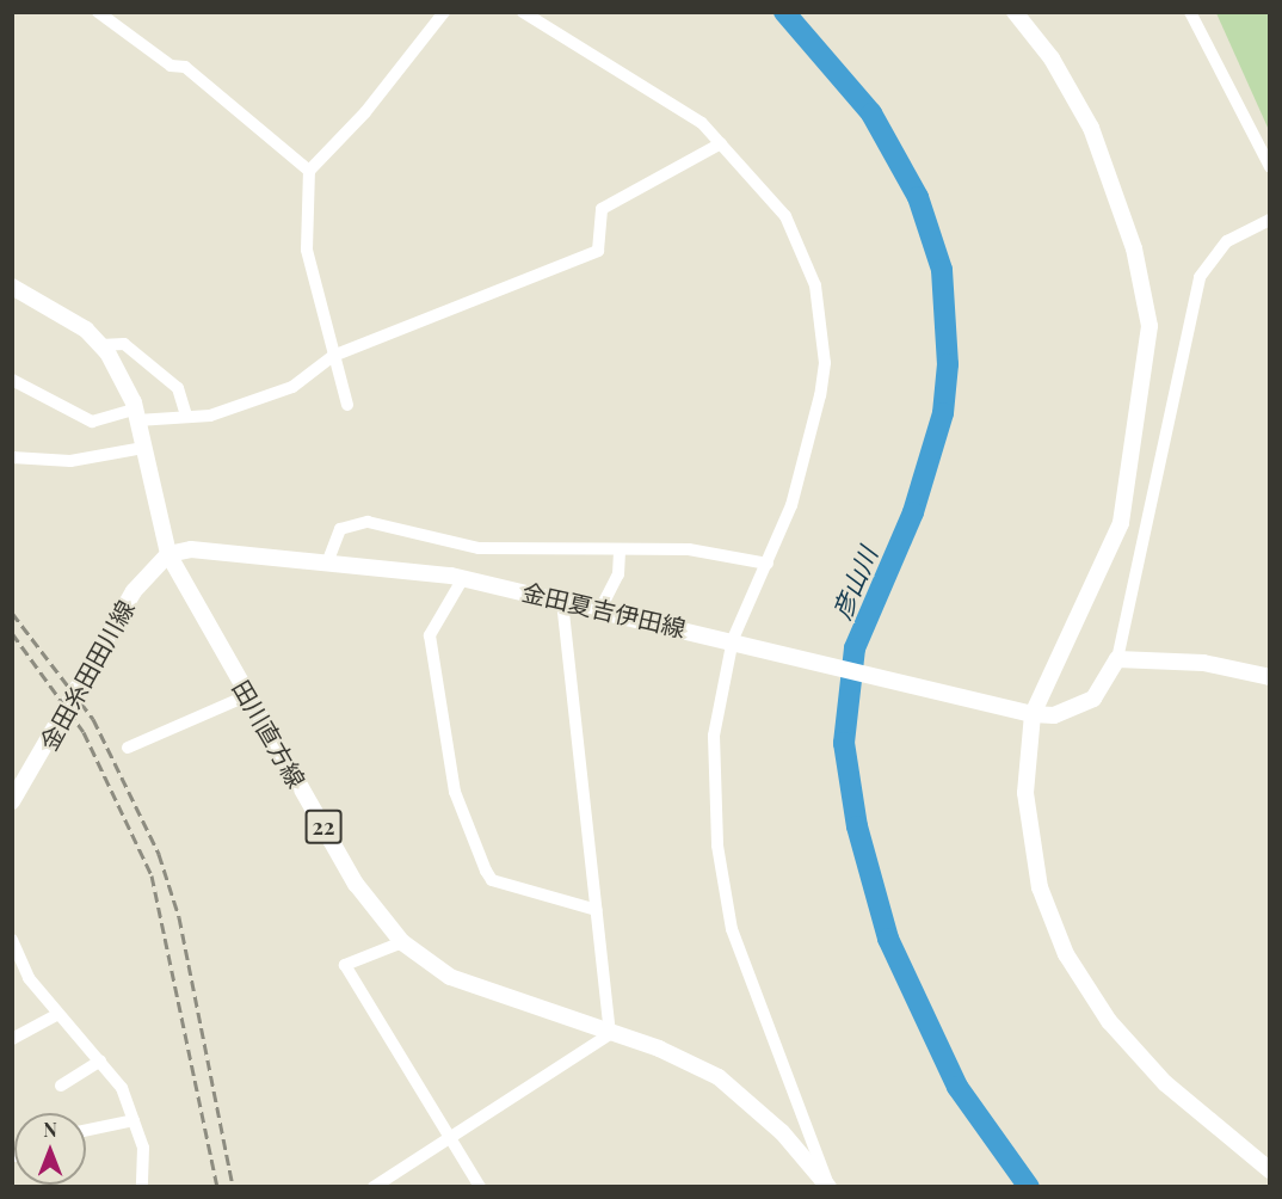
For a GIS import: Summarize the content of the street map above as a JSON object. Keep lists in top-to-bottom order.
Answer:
{
  "streets": {
    "main road": [
      "金田夏吉伊田線",
      "金田糸田田川線",
      "田川直方線",
      "22"
    ]
  },
  "crossings": [
    ["金田夏吉伊田線", "金田糸田田川線"],
    ["金田夏吉伊田線", "田川直方線"],
    ["金田糸田田川線", "田川直方線"]
  ],
  "water": ["彦山川"],
  "north": "top"
}
